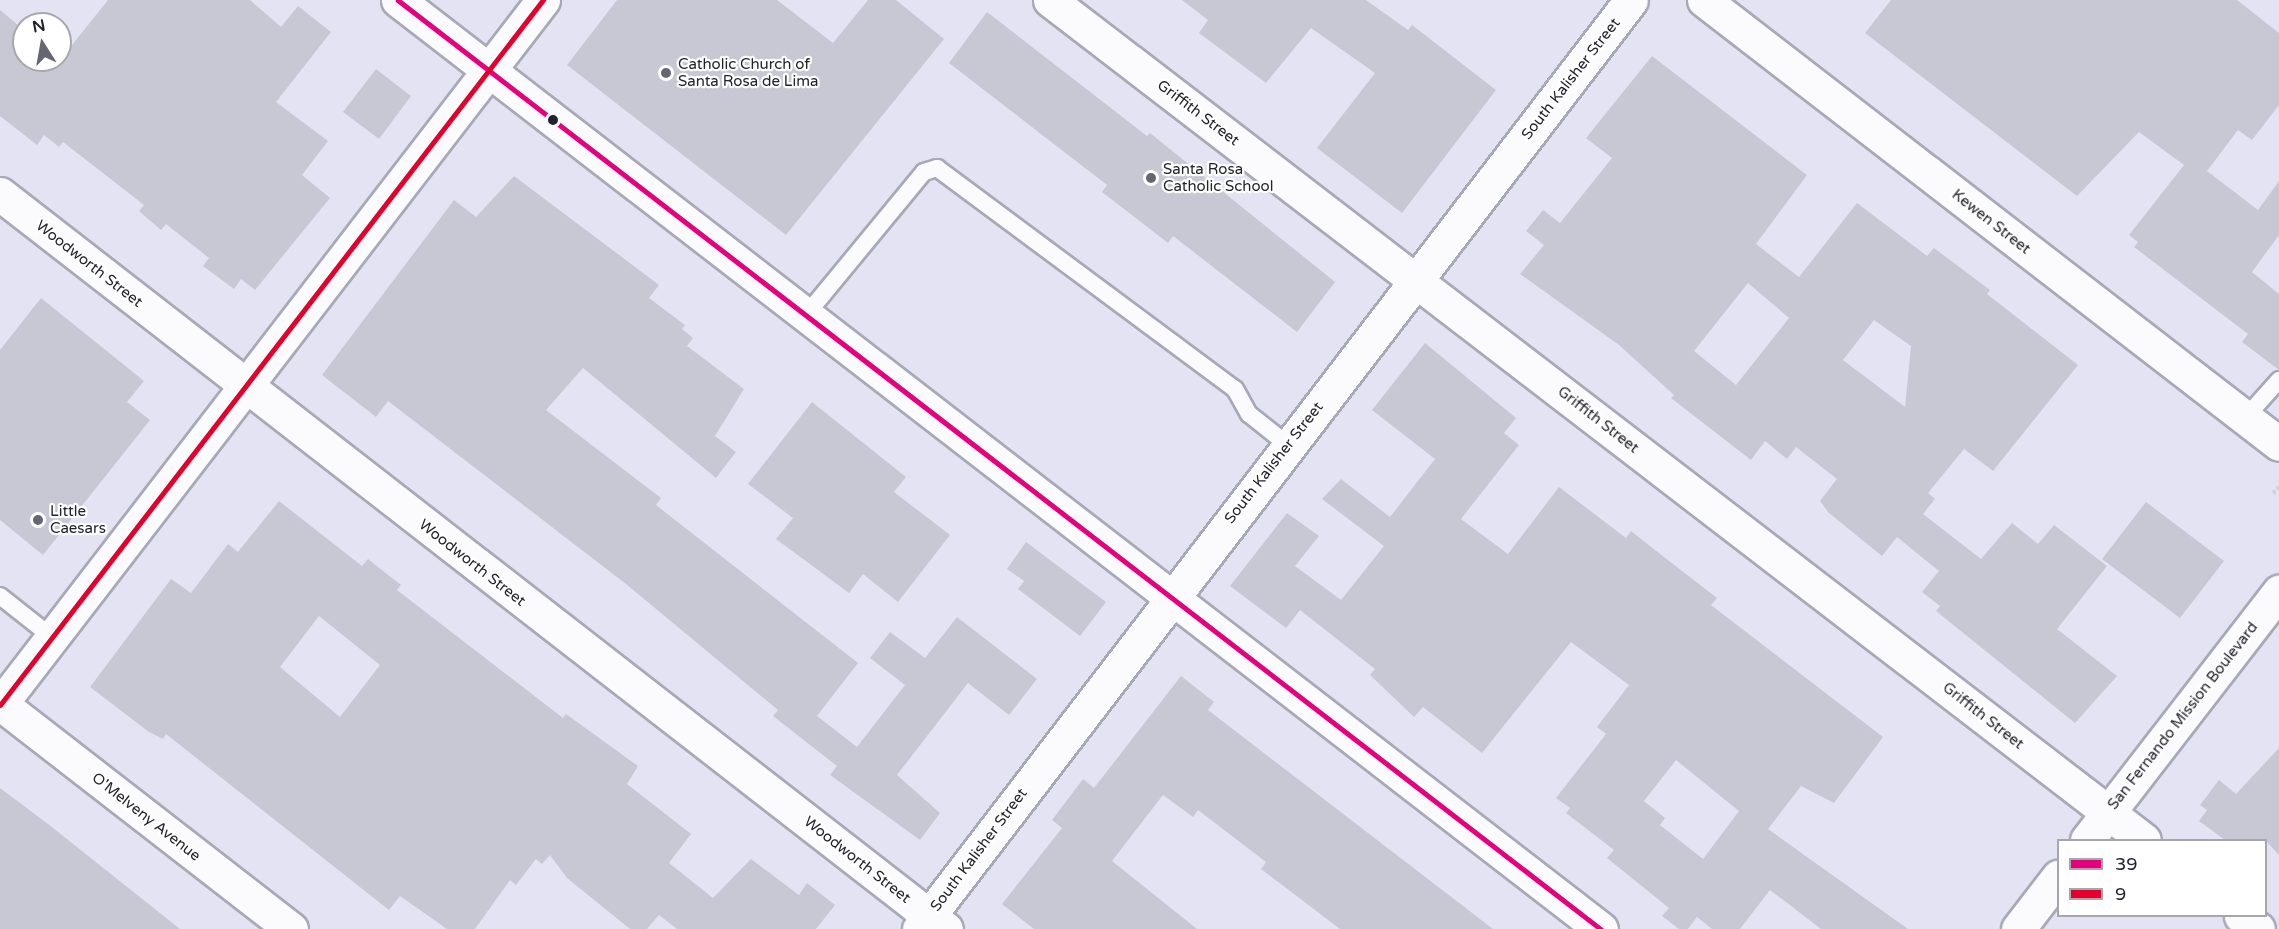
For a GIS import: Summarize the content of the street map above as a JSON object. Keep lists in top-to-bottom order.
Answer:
{
  "streets": {
    "street": [
      "South Kalisher Street",
      "Griffith Street",
      "Kewen Street",
      "Woodworth Street",
      "San Fernando Mission Boulevard",
      "O'Melveny Avenue"
    ]
  },
  "crossings": [
    ["South Kalisher Street", "Griffith Street"],
    ["South Kalisher Street", "Woodworth Street"],
    ["Griffith Street", "San Fernando Mission Boulevard"]
  ],
  "places": ["Catholic Church of Santa Rosa de Lima", "Santa Rosa Catholic School", "Little Caesars"],
  "lines": ["transit line 39", "transit line 9"],
  "legend": ["39", "9"],
  "north": "top"
}
